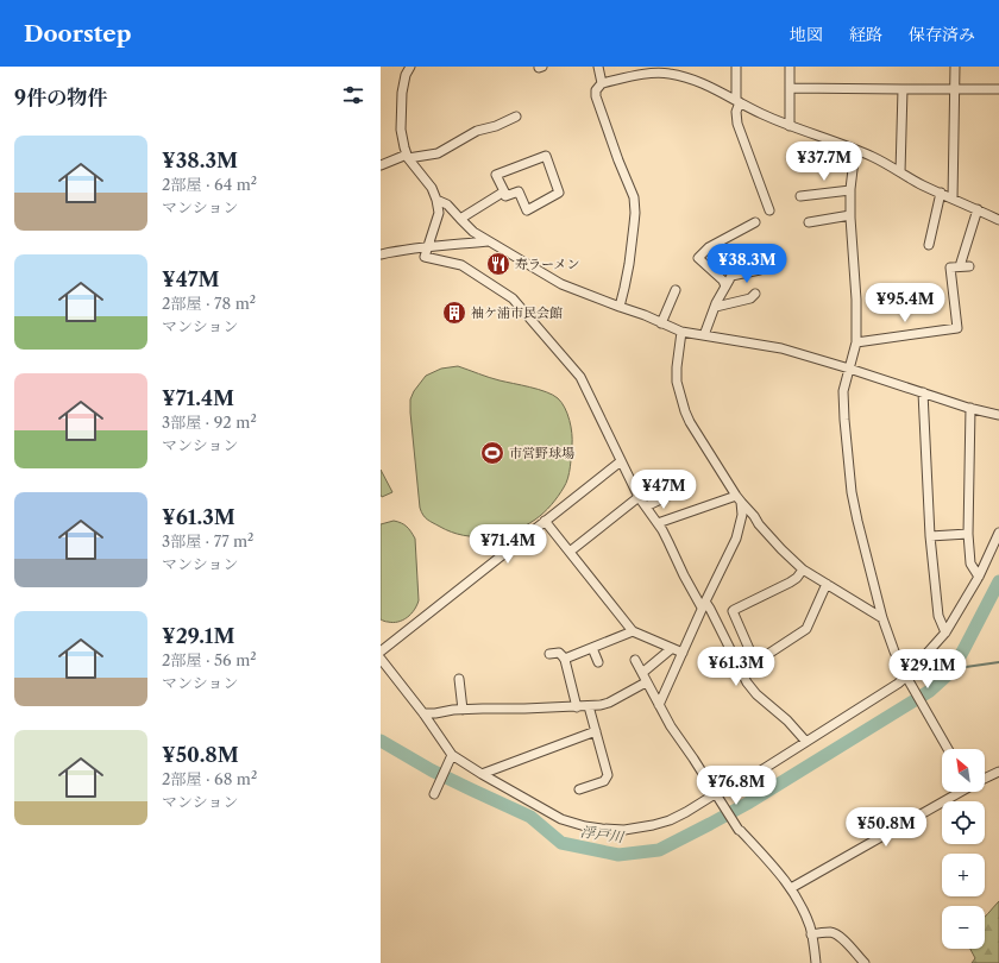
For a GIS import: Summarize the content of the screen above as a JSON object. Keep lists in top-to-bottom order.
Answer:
{
  "water": ["浮戸川"],
  "places": {
    "restaurant": ["寿ラーメン"],
    "building": ["袖ケ浦市民会館"],
    "sports": ["市営野球場"]
  },
  "north": "top left",
  "page": {
    "header": "Doorstep",
    "nav": ["地図", "経路", "保存済み"],
    "heading": "9件の物件",
    "list": [
      {
        "name": "¥38.3M",
        "note": "2部屋 · 64 m² · マンション"
      },
      {
        "name": "¥47M",
        "note": "2部屋 · 78 m² · マンション"
      },
      {
        "name": "¥71.4M",
        "note": "3部屋 · 92 m² · マンション"
      },
      {
        "name": "¥61.3M",
        "note": "3部屋 · 77 m² · マンション"
      },
      {
        "name": "¥29.1M",
        "note": "2部屋 · 56 m² · マンション"
      },
      {
        "name": "¥50.8M",
        "note": "2部屋 · 68 m² · マンション"
      }
    ],
    "price": [
      "¥37.7M",
      "¥38.3M",
      "¥95.4M",
      "¥47M",
      "¥71.4M",
      "¥61.3M",
      "¥29.1M",
      "¥76.8M",
      "¥50.8M"
    ],
    "map_buttons": ["+", "−"]
  }
}
